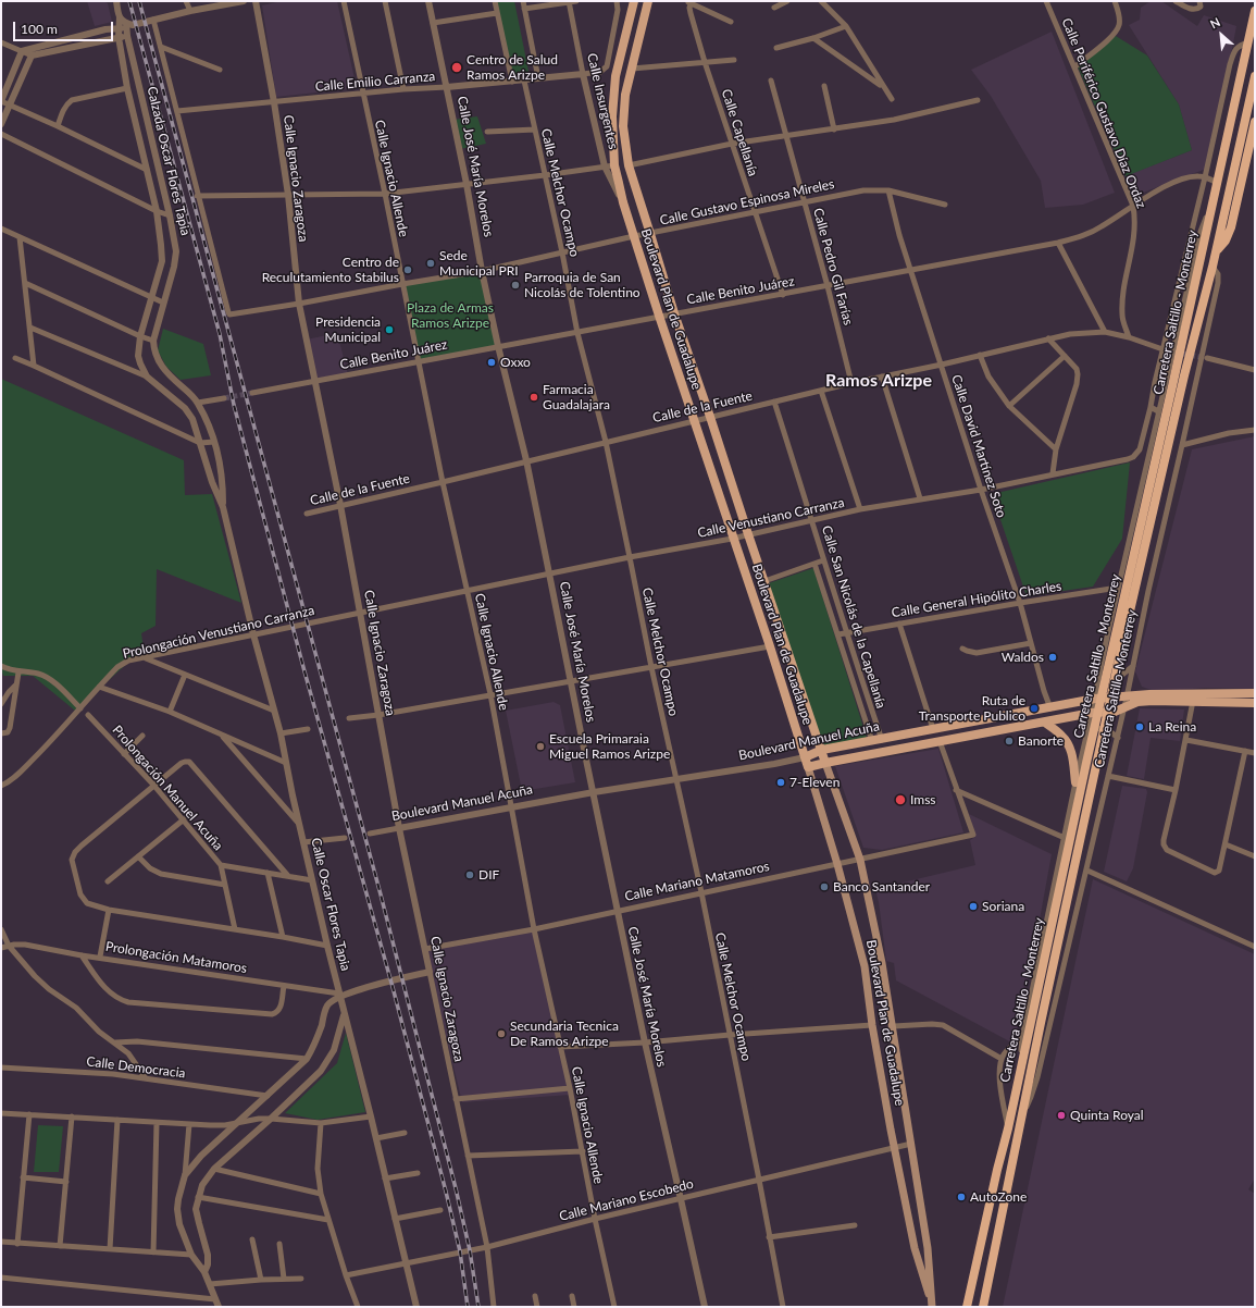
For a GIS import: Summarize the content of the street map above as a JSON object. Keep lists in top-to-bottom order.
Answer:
{
  "streets": {
    "highway": ["Carretera Saltillo - Monterrey"],
    "main road": ["Boulevard Plan de Guadalupe", "Boulevard Manuel Acuña"],
    "street": [
      "Calle Emilio Carranza",
      "Calle Insurgentes",
      "Calle Periférico Gustavo Díaz Ordaz",
      "Calle Capellanía",
      "Calzada Oscar Flores Tapia",
      "Calle José María Morelos",
      "Calle Ignacio Zaragoza",
      "Calle Ignacio Allende",
      "Calle Melchor Ocampo",
      "Calle Gustavo Espinosa Mireles",
      "Calle Pedro Gil Farías",
      "Calle Benito Juárez",
      "Calle de la Fuente",
      "Calle David Martínez Soto",
      "Calle Venustiano Carranza",
      "Calle General Hipólito Charles",
      "Calle San Nicolás de la Capellanía",
      "Prolongación Venustiano Carranza",
      "Carretera Saltillo-Monterrey",
      "Prolongación Manuel Acuña",
      "Calle Mariano Matamoros",
      "Calle Oscar Flores Tapia",
      "Prolongación Matamoros",
      "Calle Democracia",
      "Calle Mariano Escobedo"
    ]
  },
  "crossings": [
    ["Calle Emilio Carranza", "Calle Insurgentes"],
    ["Calle Emilio Carranza", "Calle José María Morelos"],
    ["Calle Emilio Carranza", "Calle Ignacio Zaragoza"],
    ["Calle Emilio Carranza", "Calle Ignacio Allende"],
    ["Calle Emilio Carranza", "Calle Melchor Ocampo"],
    ["Calle Insurgentes", "Boulevard Plan de Guadalupe"],
    ["Calle Periférico Gustavo Díaz Ordaz", "Calle Benito Juárez"],
    ["Calle Periférico Gustavo Díaz Ordaz", "Calle de la Fuente"],
    ["Calle Capellanía", "Calle Gustavo Espinosa Mireles"],
    ["Calle Capellanía", "Calle Benito Juárez"],
    ["Calzada Oscar Flores Tapia", "Calle Oscar Flores Tapia"],
    ["Calle José María Morelos", "Calle Gustavo Espinosa Mireles"],
    ["Calle José María Morelos", "Calle Benito Juárez"],
    ["Calle José María Morelos", "Calle de la Fuente"],
    ["Calle José María Morelos", "Calle Venustiano Carranza"],
    ["Calle José María Morelos", "Boulevard Manuel Acuña"],
    ["Calle José María Morelos", "Calle Mariano Matamoros"],
    ["Calle José María Morelos", "Calle Mariano Escobedo"],
    ["Calle Ignacio Zaragoza", "Calle Gustavo Espinosa Mireles"],
    ["Calle Ignacio Zaragoza", "Calle Benito Juárez"],
    ["Calle Ignacio Zaragoza", "Calle de la Fuente"],
    ["Calle Ignacio Zaragoza", "Calle Venustiano Carranza"],
    ["Calle Ignacio Zaragoza", "Prolongación Venustiano Carranza"],
    ["Calle Ignacio Zaragoza", "Boulevard Manuel Acuña"],
    ["Calle Ignacio Zaragoza", "Calle Mariano Matamoros"],
    ["Calle Ignacio Zaragoza", "Calle Mariano Escobedo"],
    ["Calle Ignacio Allende", "Calle Gustavo Espinosa Mireles"],
    ["Calle Ignacio Allende", "Calle Benito Juárez"],
    ["Calle Ignacio Allende", "Calle de la Fuente"],
    ["Calle Ignacio Allende", "Calle Venustiano Carranza"],
    ["Calle Ignacio Allende", "Boulevard Manuel Acuña"],
    ["Calle Ignacio Allende", "Calle Mariano Matamoros"],
    ["Calle Ignacio Allende", "Calle Mariano Escobedo"],
    ["Calle Melchor Ocampo", "Calle Gustavo Espinosa Mireles"],
    ["Calle Melchor Ocampo", "Calle Benito Juárez"],
    ["Calle Melchor Ocampo", "Calle de la Fuente"],
    ["Calle Melchor Ocampo", "Calle Venustiano Carranza"],
    ["Calle Melchor Ocampo", "Boulevard Manuel Acuña"],
    ["Calle Melchor Ocampo", "Calle Mariano Matamoros"],
    ["Calle Melchor Ocampo", "Calle Mariano Escobedo"],
    ["Calle Gustavo Espinosa Mireles", "Calle Pedro Gil Farías"],
    ["Calle Gustavo Espinosa Mireles", "Boulevard Plan de Guadalupe"],
    ["Calle Gustavo Espinosa Mireles", "Calle David Martínez Soto"],
    ["Calle Pedro Gil Farías", "Calle Benito Juárez"],
    ["Calle Pedro Gil Farías", "Calle de la Fuente"],
    ["Calle Benito Juárez", "Boulevard Plan de Guadalupe"],
    ["Calle Benito Juárez", "Carretera Saltillo - Monterrey"],
    ["Calle Benito Juárez", "Calle David Martínez Soto"],
    ["Calle Benito Juárez", "Calle Venustiano Carranza"],
    ["Boulevard Plan de Guadalupe", "Calle de la Fuente"],
    ["Boulevard Plan de Guadalupe", "Calle Venustiano Carranza"],
    ["Boulevard Plan de Guadalupe", "Boulevard Manuel Acuña"],
    ["Boulevard Plan de Guadalupe", "Calle Mariano Matamoros"],
    ["Boulevard Plan de Guadalupe", "Calle Mariano Escobedo"],
    ["Carretera Saltillo - Monterrey", "Calle Venustiano Carranza"],
    ["Carretera Saltillo - Monterrey", "Carretera Saltillo-Monterrey"],
    ["Calle de la Fuente", "Calle David Martínez Soto"],
    ["Calle de la Fuente", "Calle Venustiano Carranza"],
    ["Calle de la Fuente", "Calle San Nicolás de la Capellanía"],
    ["Calle David Martínez Soto", "Calle Venustiano Carranza"],
    ["Calle David Martínez Soto", "Calle General Hipólito Charles"],
    ["Calle David Martínez Soto", "Boulevard Manuel Acuña"],
    ["Calle Venustiano Carranza", "Calle San Nicolás de la Capellanía"],
    ["Calle Venustiano Carranza", "Prolongación Venustiano Carranza"],
    ["Calle General Hipólito Charles", "Calle San Nicolás de la Capellanía"],
    ["Calle General Hipólito Charles", "Carretera Saltillo-Monterrey"],
    ["Calle San Nicolás de la Capellanía", "Boulevard Manuel Acuña"],
    ["Prolongación Venustiano Carranza", "Calle Oscar Flores Tapia"],
    ["Carretera Saltillo-Monterrey", "Boulevard Manuel Acuña"],
    ["Calle Oscar Flores Tapia", "Prolongación Matamoros"],
    ["Calle Oscar Flores Tapia", "Calle Mariano Escobedo"]
  ],
  "districts": ["Ramos Arizpe"],
  "parks": ["Plaza de Armas Ramos Arizpe"],
  "places": [
    "Centro de Salud Ramos Arizpe",
    "Sede Municipal PRI",
    "Centro de Reculutamiento Stabilus",
    "Parroquia de San Nicolás de Tolentino",
    "Presidencia Municipal",
    "Oxxo",
    "Farmacia Guadalajara",
    "Waldos",
    "Ruta de Transporte Publico",
    "La Reina",
    "Banorte",
    "Escuela Primaraia Miguel Ramos Arizpe",
    "7-Eleven",
    "Imss",
    "DIF",
    "Banco Santander",
    "Soriana",
    "Secundaria Tecnica De Ramos Arizpe",
    "Quinta Royal",
    "AutoZone"
  ],
  "scale_bar": "100 m",
  "north": "top left"
}
